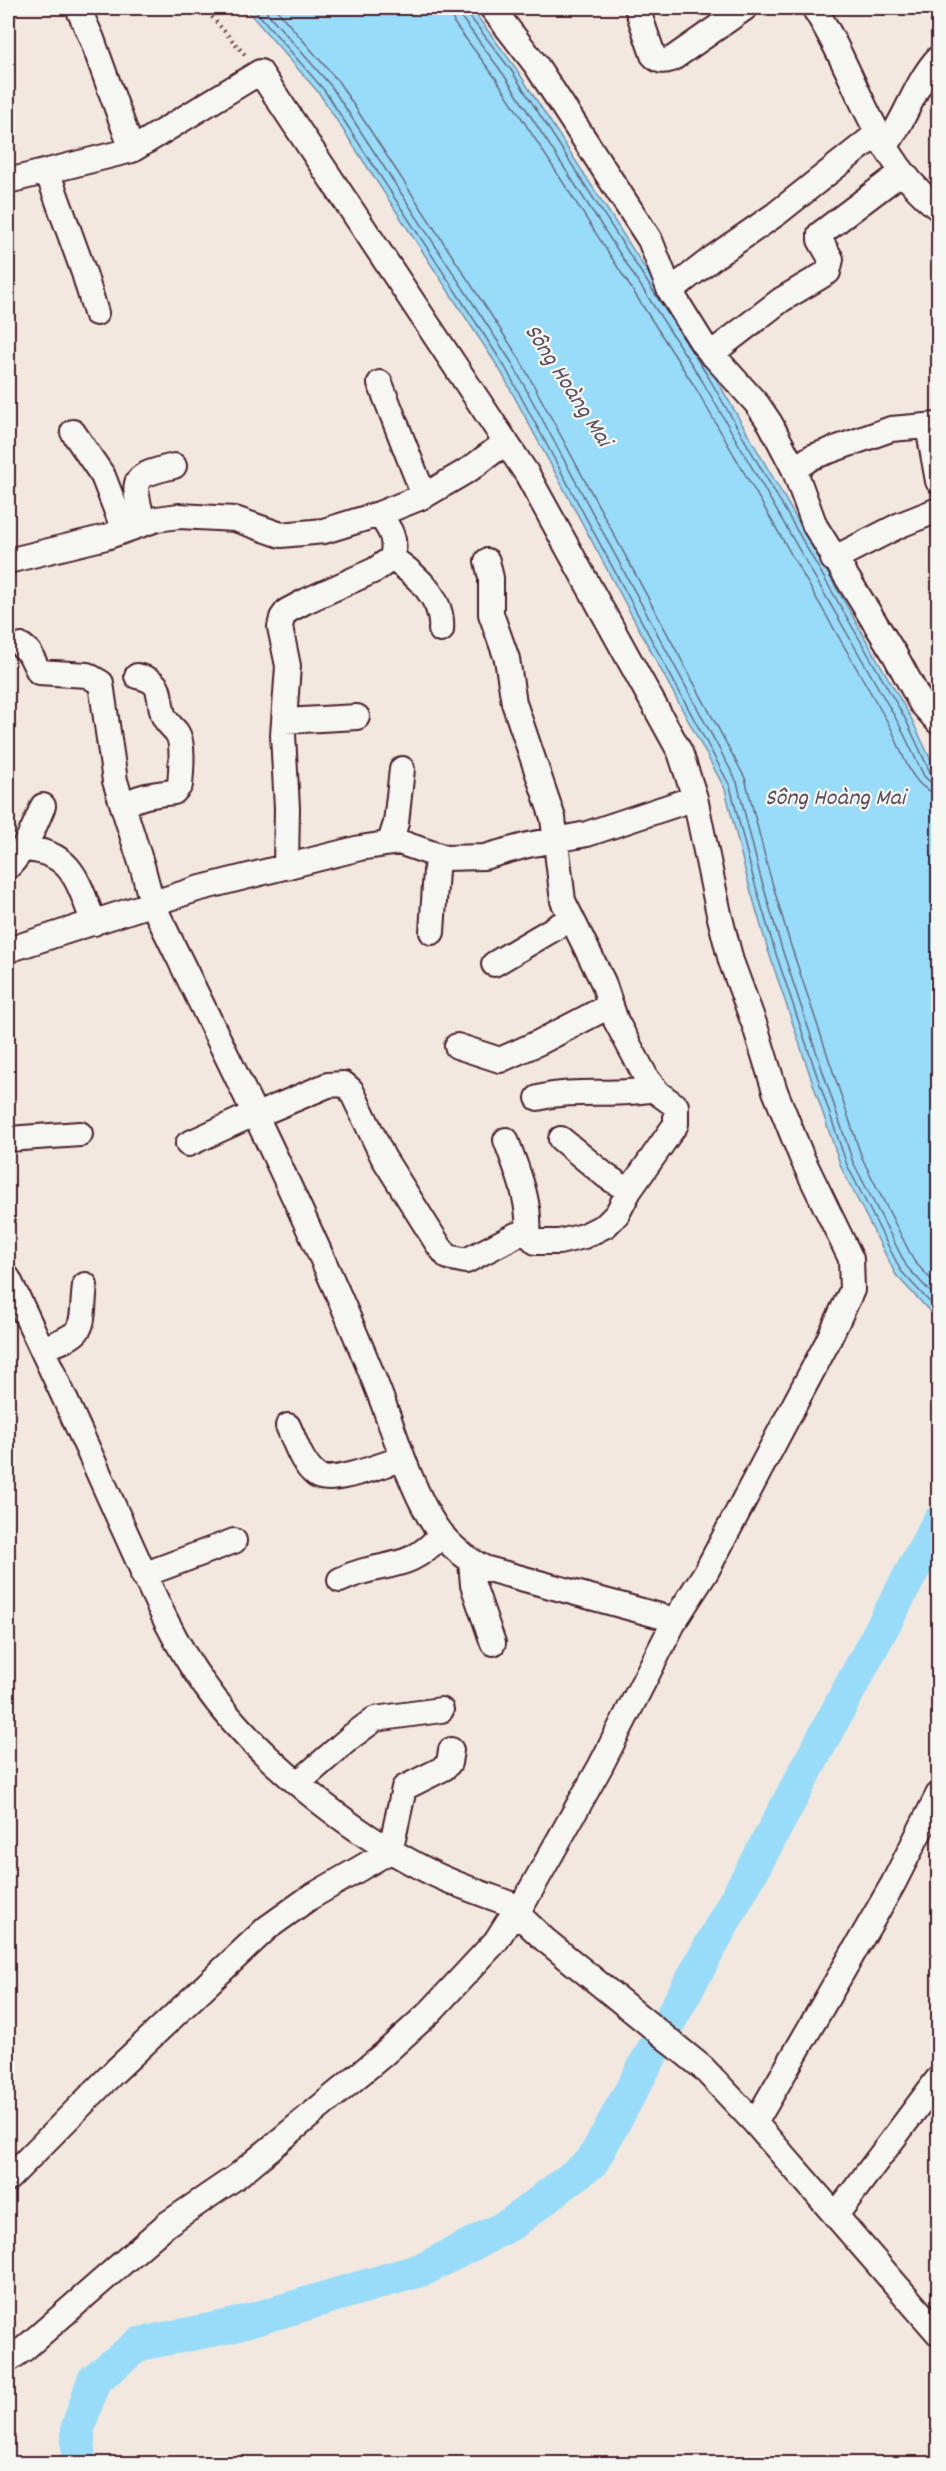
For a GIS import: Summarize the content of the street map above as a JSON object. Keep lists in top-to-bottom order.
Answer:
{
  "water": ["Sông Hoàng Mai"]
}
